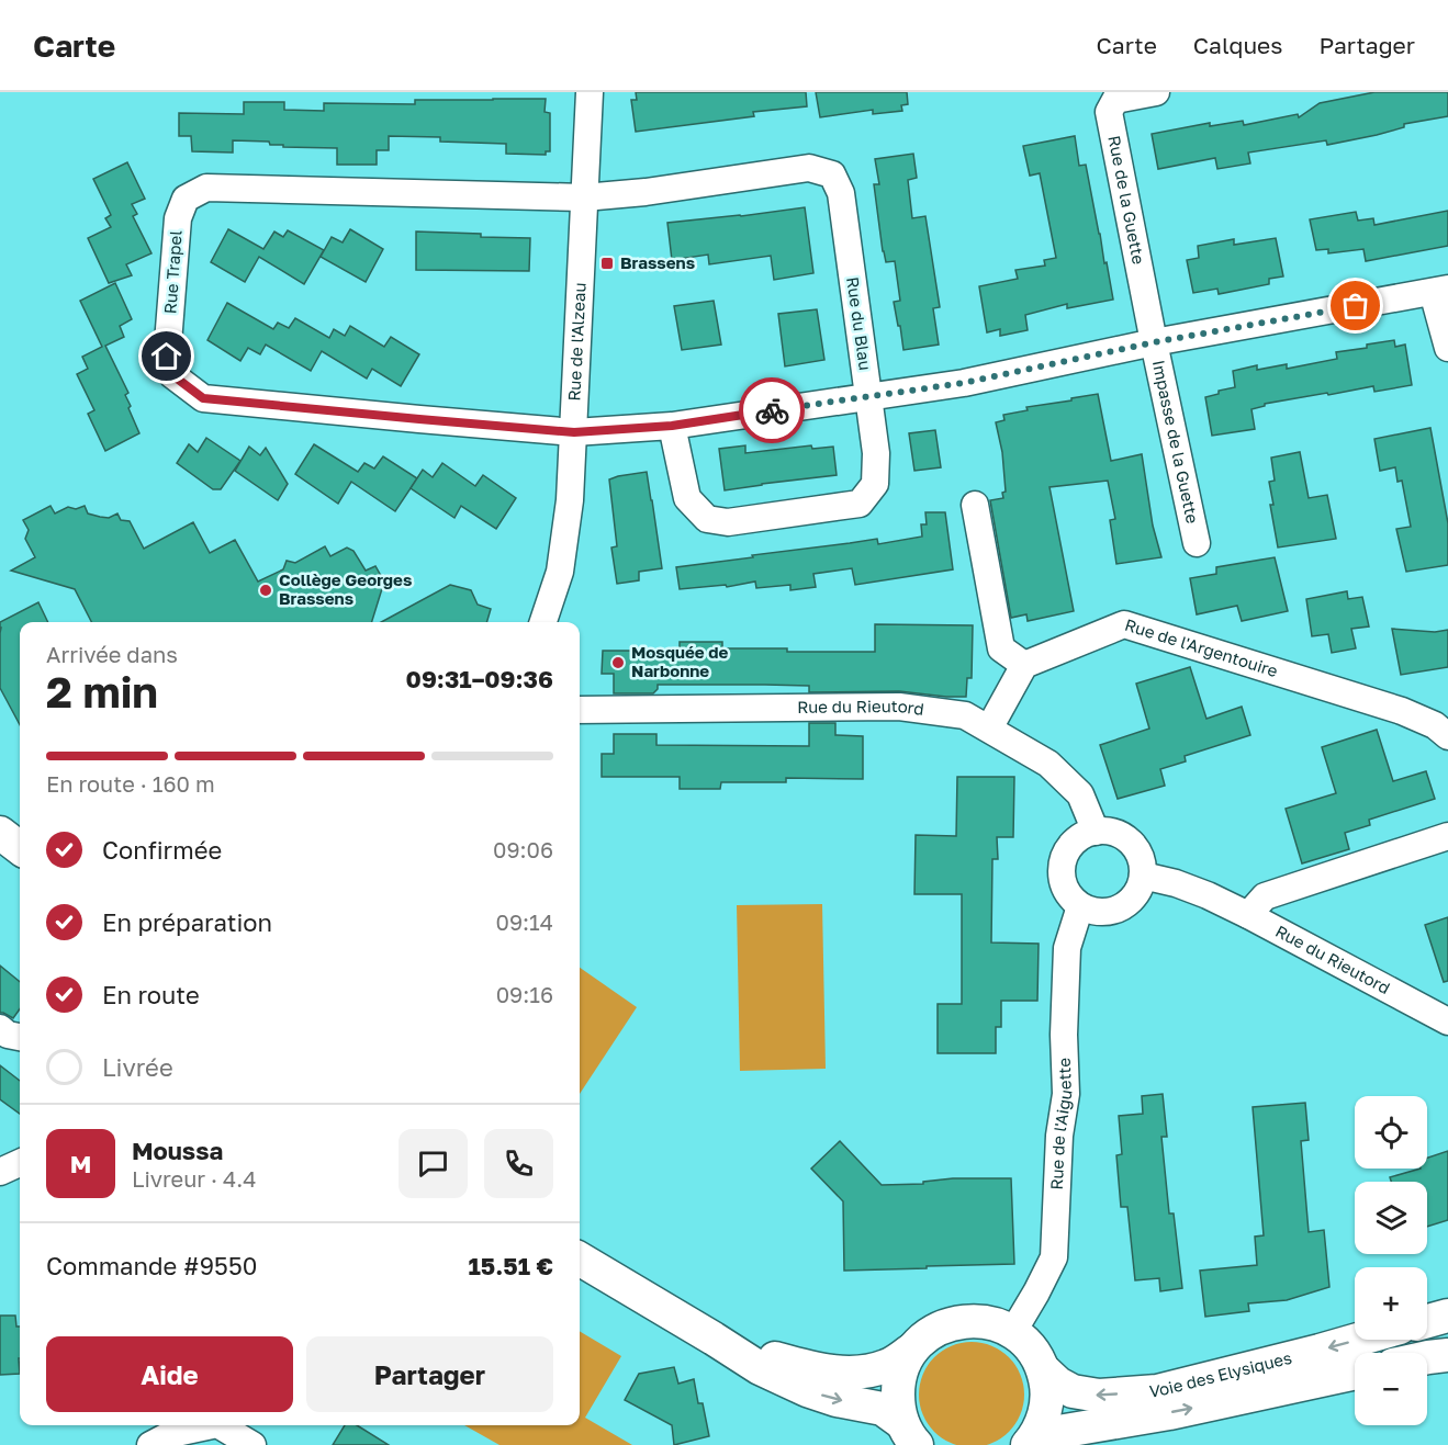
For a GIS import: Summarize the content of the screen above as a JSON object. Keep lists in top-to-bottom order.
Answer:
{
  "streets": {
    "street": [
      "Rue de la Guette",
      "Rue Trapel",
      "Rue du Blau",
      "Rue de l'Alzeau",
      "Impasse de la Guette",
      "Rue de l'Argentouire",
      "Rue du Rieutord",
      "Rue de l'Aiguette",
      "Voie des Elysiques"
    ]
  },
  "crossings": [
    ["Rue de la Guette", "Rue Trapel"],
    ["Rue de la Guette", "Impasse de la Guette"],
    ["Rue Trapel", "Rue du Blau"],
    ["Rue Trapel", "Rue de l'Alzeau"],
    ["Rue Trapel", "Impasse de la Guette"],
    ["Rue du Blau", "Rue de l'Alzeau"],
    ["Rue du Rieutord", "Rue de l'Aiguette"]
  ],
  "places": {
    "transit": ["Brassens"],
    "other": ["Collège Georges Brassens", "Mosquée de Narbonne"]
  },
  "page": {
    "header": "Carte",
    "nav": ["Carte", "Calques", "Partager"],
    "heading": ["2 min", "Arrivée dans", "09:31–09:36"],
    "panel": [
      "Moussa",
      "Livreur · 4.4",
      "Commande #9550",
      "15.51 €"
    ],
    "bar": "En route · 160 m",
    "list": [
      ["Confirmée", "09:06"],
      ["En préparation", "09:14"],
      ["En route", "09:16"],
      "Livrée"
    ],
    "map_buttons": ["+", "−"],
    "round": "M",
    "buttons": ["Aide", "Partager"]
  }
}
